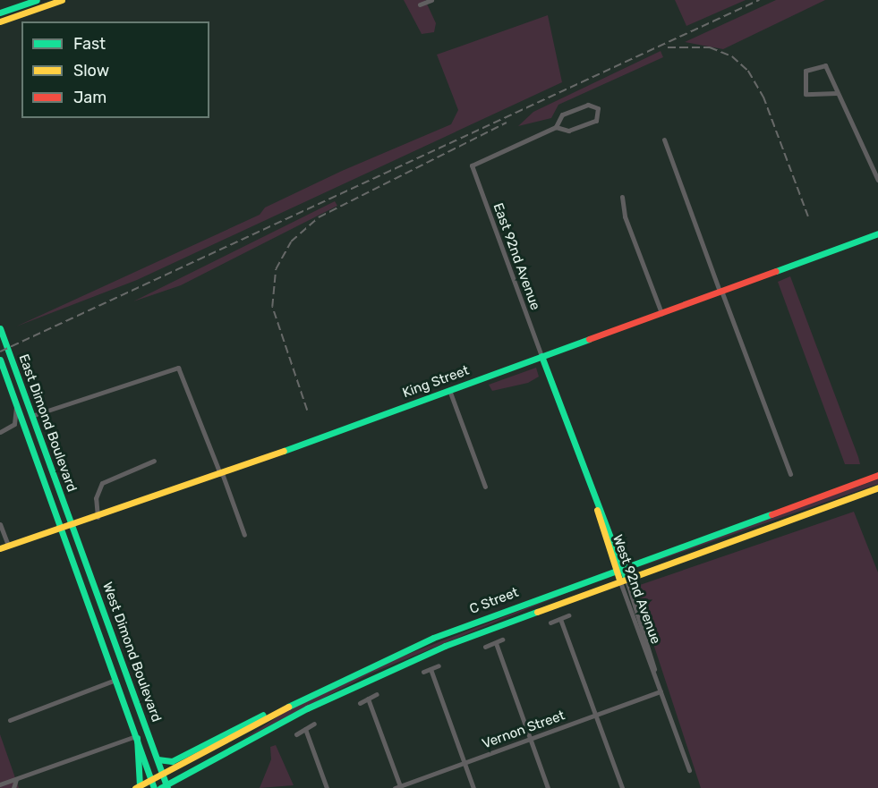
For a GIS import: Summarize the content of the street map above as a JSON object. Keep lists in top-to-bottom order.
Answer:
{
  "streets": {
    "main road": [
      "King Street",
      "East Dimond Boulevard",
      "West 92nd Avenue",
      "C Street",
      "West Dimond Boulevard"
    ],
    "street": ["East 92nd Avenue", "Vernon Street"]
  },
  "crossings": [
    ["East 92nd Avenue", "King Street"],
    ["East 92nd Avenue", "West 92nd Avenue"],
    ["King Street", "East Dimond Boulevard"],
    ["King Street", "West 92nd Avenue"],
    ["King Street", "West Dimond Boulevard"],
    ["East Dimond Boulevard", "West Dimond Boulevard"],
    ["West 92nd Avenue", "C Street"],
    ["West 92nd Avenue", "Vernon Street"],
    ["C Street", "West Dimond Boulevard"]
  ],
  "legend": ["Fast", "Slow", "Jam"]
}
